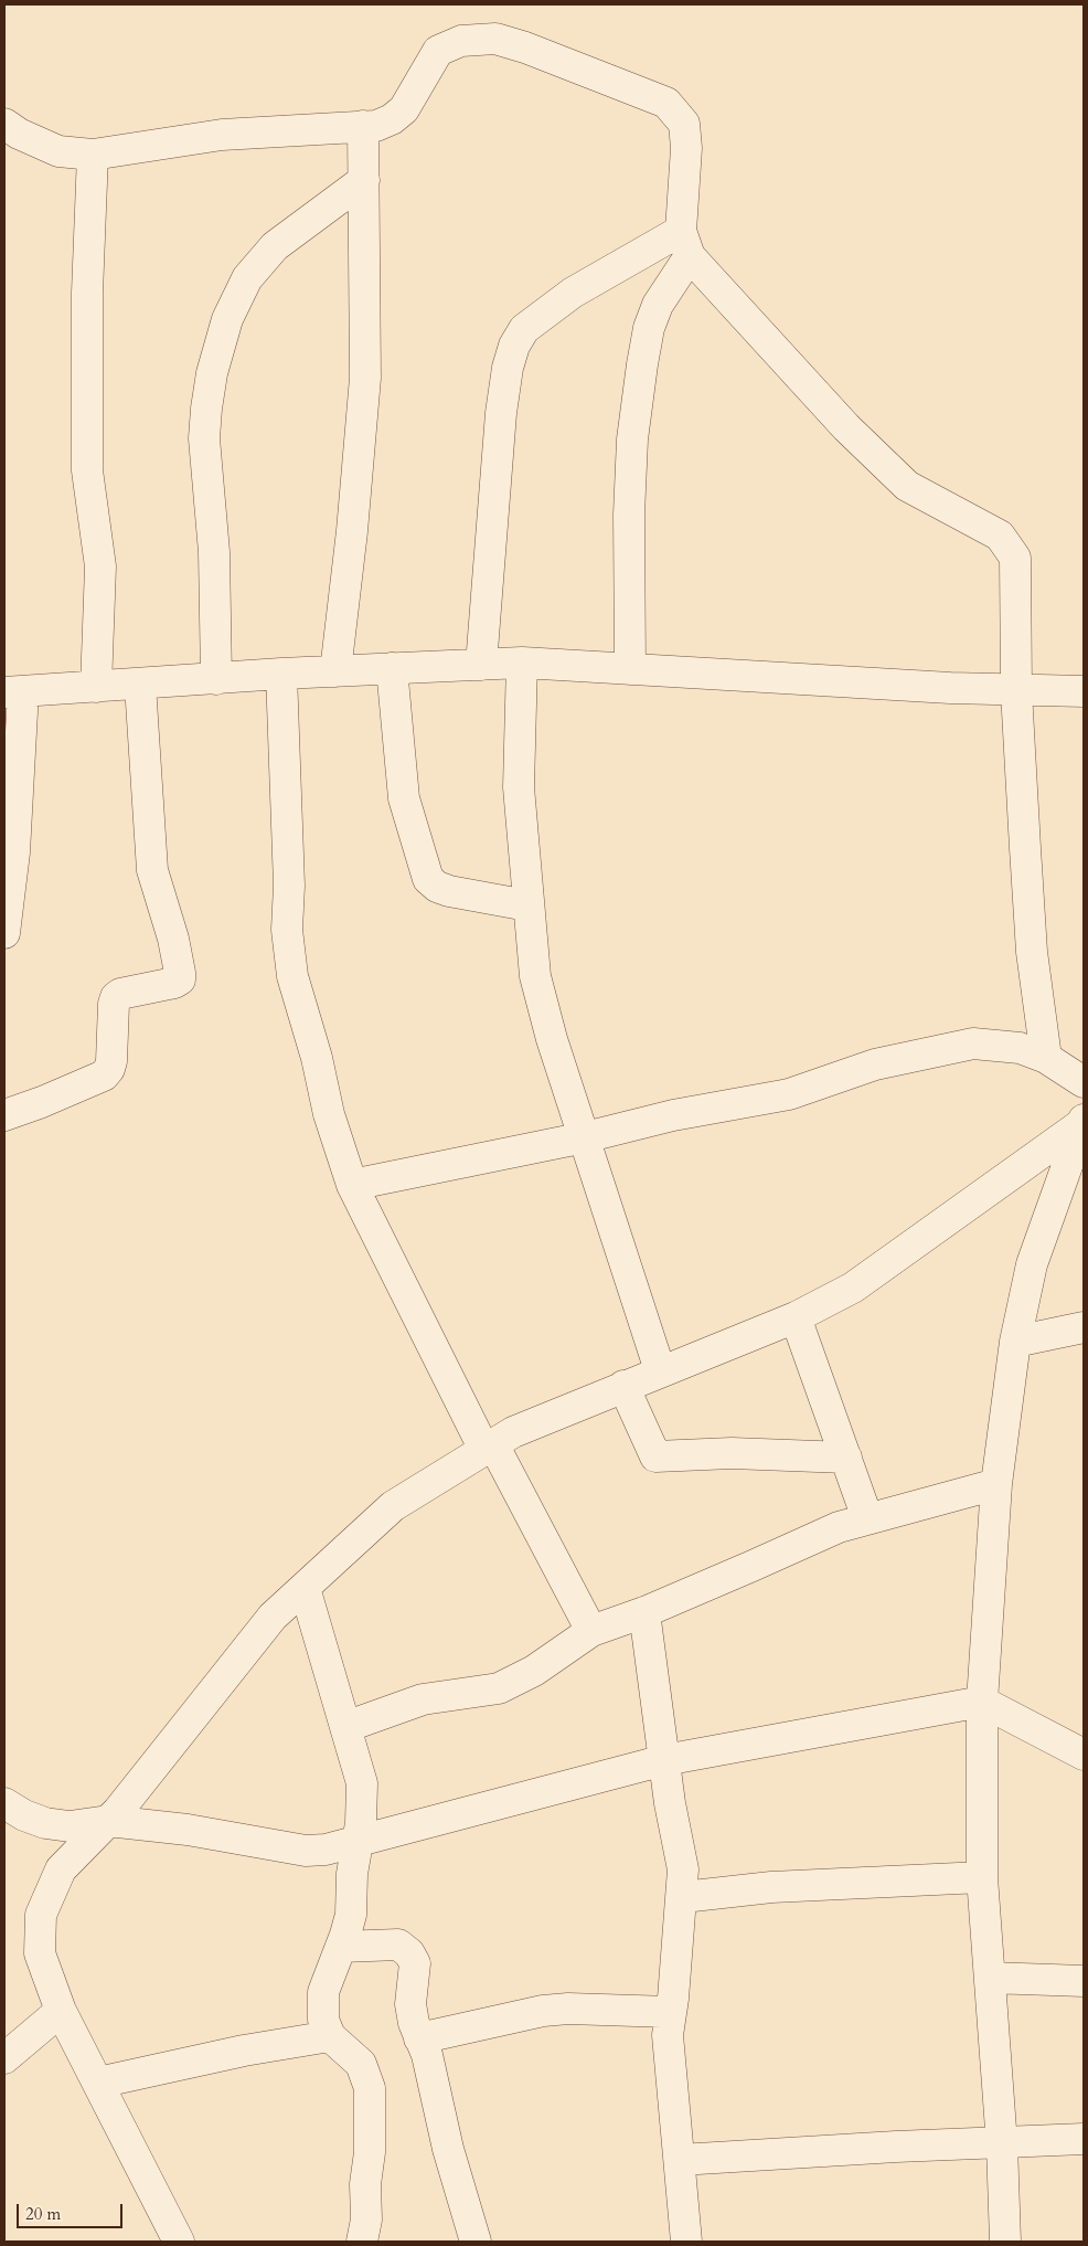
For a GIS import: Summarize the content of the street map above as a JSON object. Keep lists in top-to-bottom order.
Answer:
{
  "scale_bar": "20 m"
}
